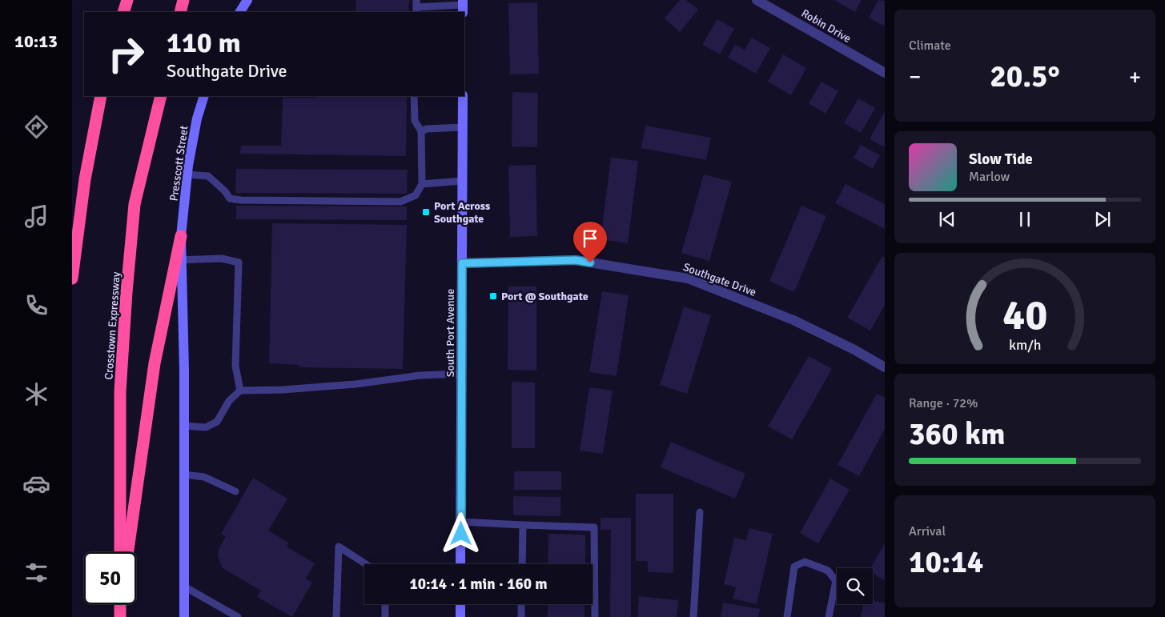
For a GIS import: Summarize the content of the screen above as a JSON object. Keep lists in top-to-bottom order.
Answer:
{
  "streets": {
    "highway": ["Crosstown Expressway"],
    "main road": ["Presscott Street", "South Port Avenue"],
    "street": ["Robin Drive", "Southgate Drive"]
  },
  "crossings": [
    ["Southgate Drive", "South Port Avenue"]
  ],
  "places": {
    "transit": ["Port Across Southgate", "Port @ Southgate"]
  },
  "page": {
    "tabs": "10:13",
    "tile": [
      "Climate",
      ["Range · 72%", "360 km"],
      ["Arrival", "10:14"]
    ],
    "turn": ["110 m", "Southgate Drive"],
    "heat": ["−", "20.5°", "+"],
    "song": ["Slow Tide", "Marlow"],
    "limit": "50",
    "trip": "10:14 · 1 min · 160 m",
    "gauge": ["40", "km/h"]
  }
}
